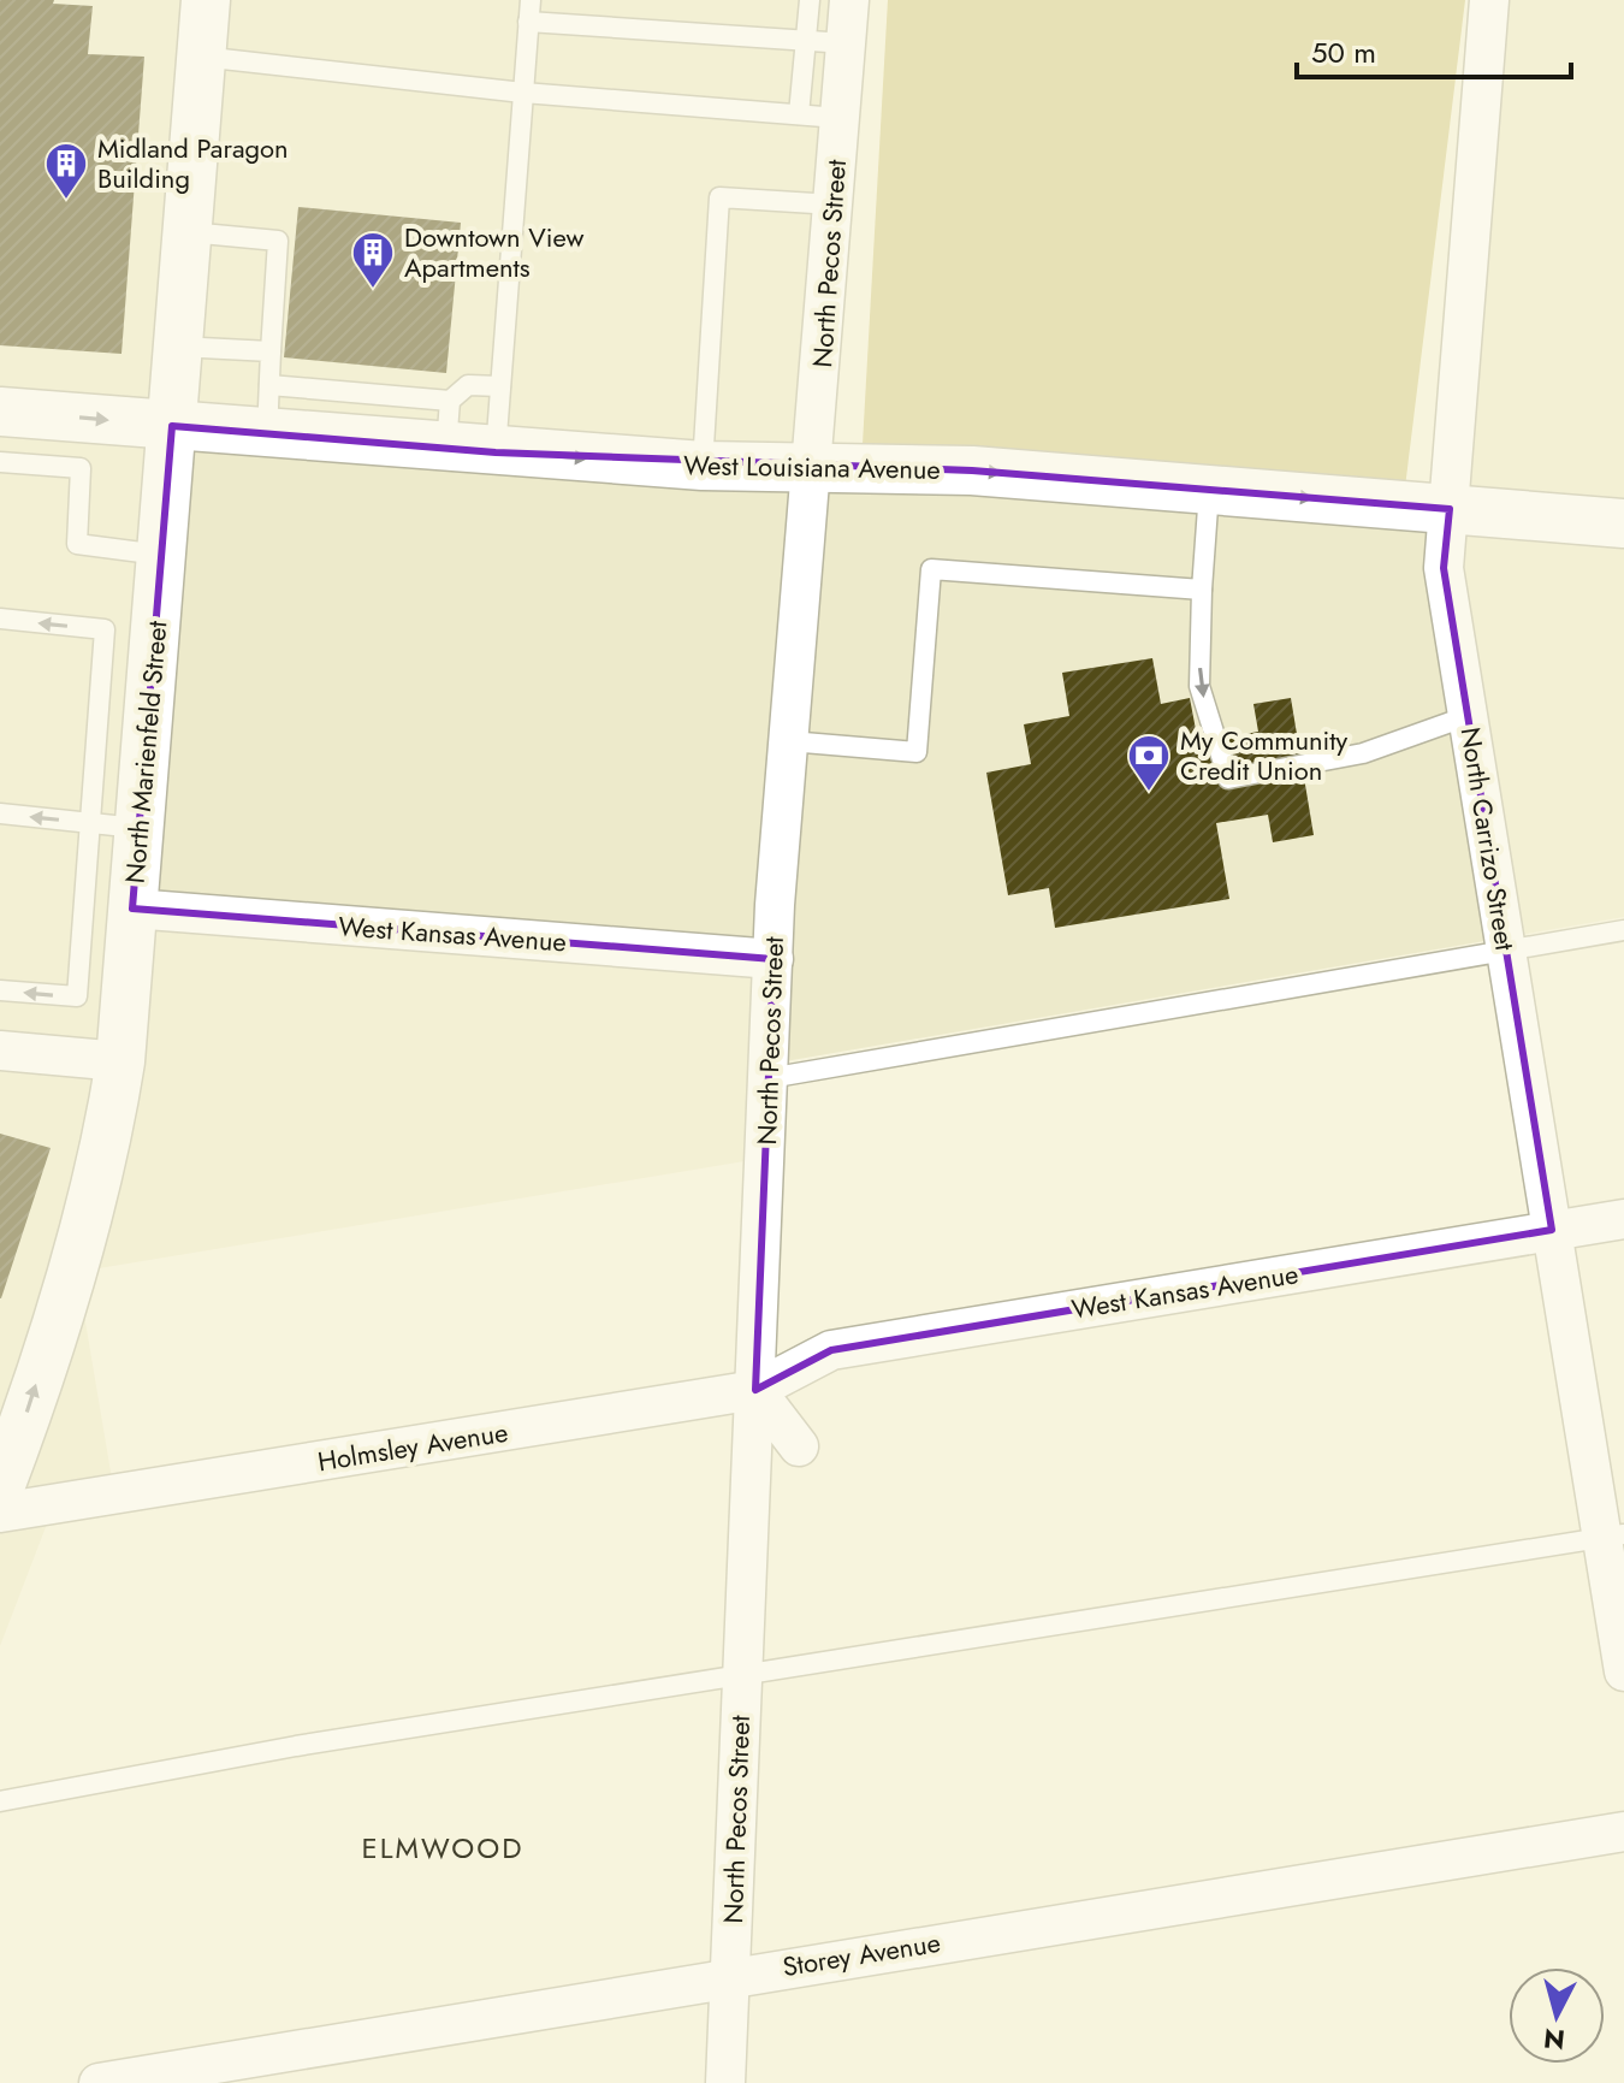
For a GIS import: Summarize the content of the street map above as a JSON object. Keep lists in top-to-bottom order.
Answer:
{
  "streets": {
    "street": [
      "North Pecos Street",
      "West Louisiana Avenue",
      "North Marienfeld Street",
      "North Carrizo Street",
      "West Kansas Avenue",
      "Holmsley Avenue",
      "Storey Avenue"
    ]
  },
  "crossings": [
    ["North Pecos Street", "West Louisiana Avenue"],
    ["North Pecos Street", "West Kansas Avenue"],
    ["North Pecos Street", "Holmsley Avenue"],
    ["North Pecos Street", "Storey Avenue"],
    ["West Louisiana Avenue", "North Marienfeld Street"],
    ["West Louisiana Avenue", "North Carrizo Street"],
    ["North Marienfeld Street", "West Kansas Avenue"],
    ["North Carrizo Street", "West Kansas Avenue"],
    ["West Kansas Avenue", "Holmsley Avenue"]
  ],
  "one_way": ["West Louisiana Avenue"],
  "districts": ["ELMWOOD"],
  "places": {
    "building": ["Midland Paragon Building", "Downtown View Apartments"],
    "bank": ["My Community Credit Union"]
  },
  "scale_bar": "50 m",
  "north": "bottom"
}
